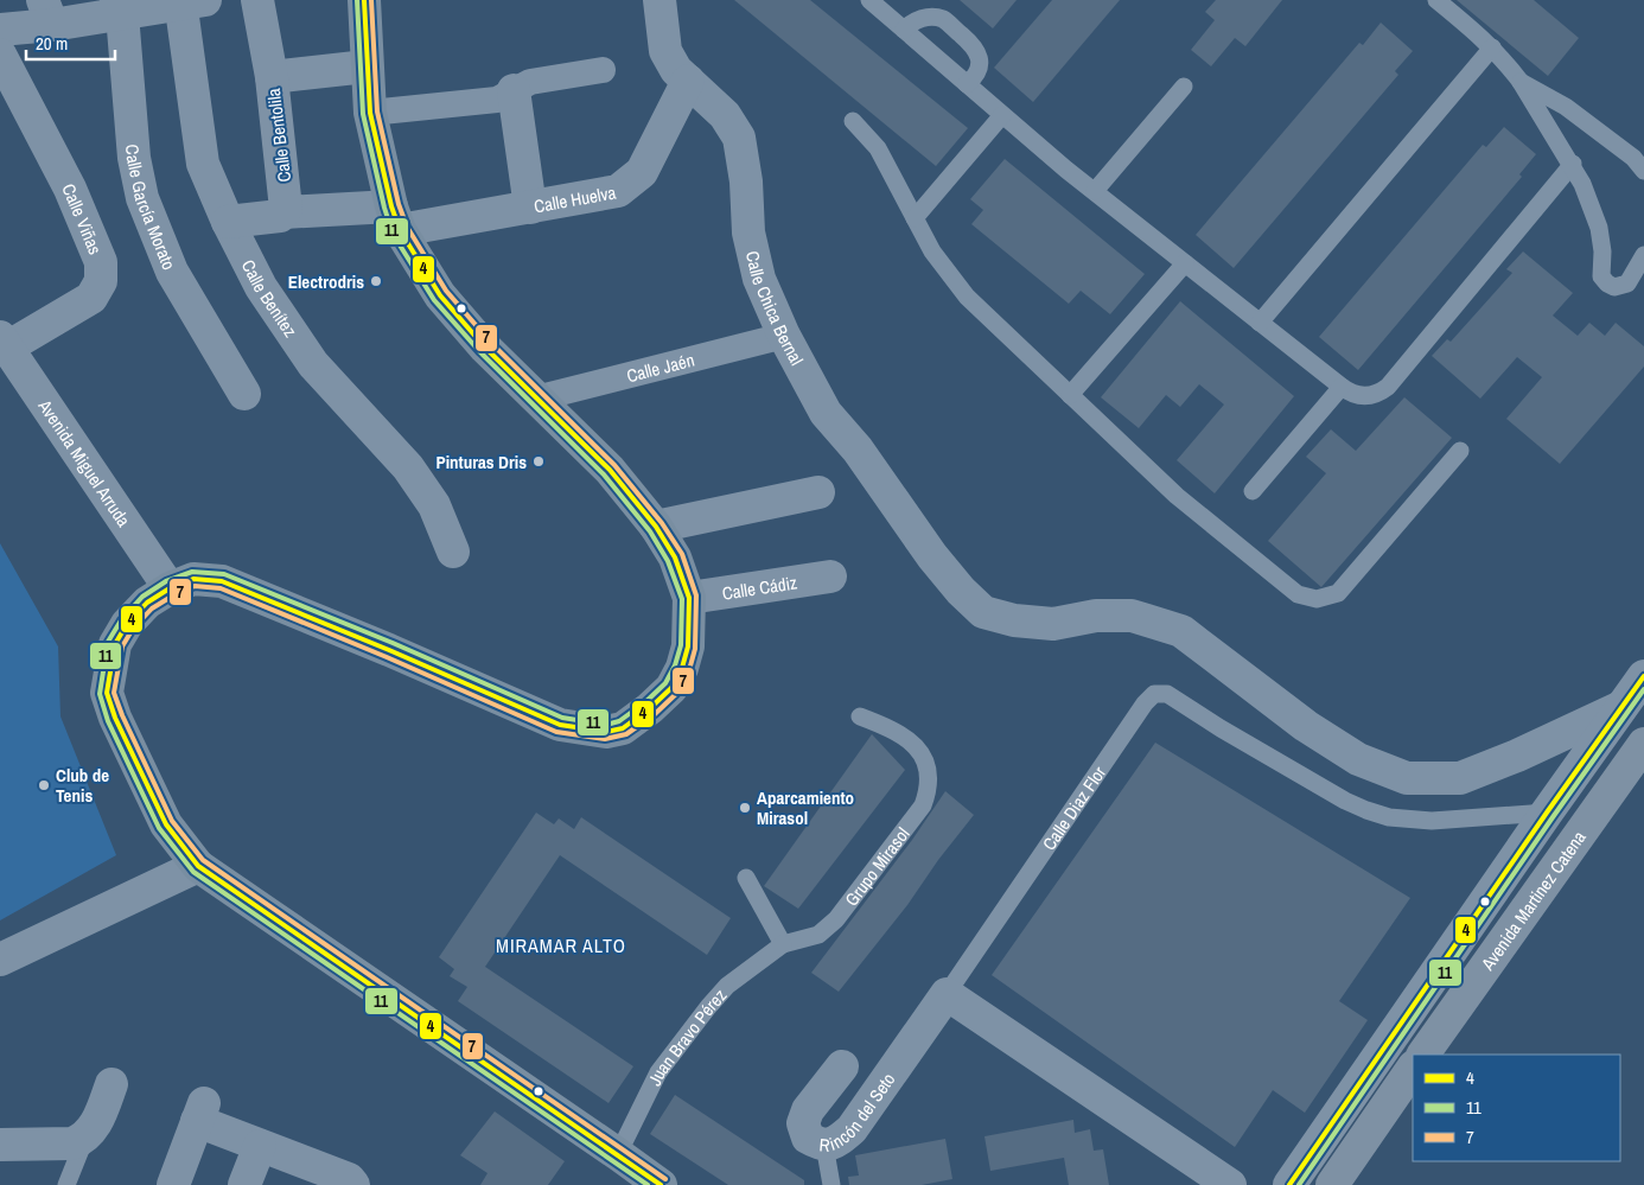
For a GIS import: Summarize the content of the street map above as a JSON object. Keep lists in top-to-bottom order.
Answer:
{
  "streets": {
    "highway": ["Avenida Martinez Catena"],
    "street": [
      "Calle Bentolila",
      "Calle Huelva",
      "Calle García Morato",
      "Calle Viñas",
      "Calle Benítez",
      "Calle Chica Bernal",
      "Calle Jaén",
      "Avenida Miguel Arruda",
      "Calle Cádiz",
      "Rincón del Seto"
    ],
    "lane": ["Calle Diaz Flor", "Grupo Mirasol", "Juan Bravo Pérez"]
  },
  "crossings": [
    ["Calle Bentolila", "Calle Huelva"],
    ["Calle Huelva", "Calle Chica Bernal"],
    ["Calle Viñas", "Avenida Miguel Arruda"],
    ["Calle Chica Bernal", "Calle Jaén"],
    ["Calle Diaz Flor", "Rincón del Seto"],
    ["Grupo Mirasol", "Juan Bravo Pérez"]
  ],
  "districts": ["MIRAMAR ALTO"],
  "places": [
    "Electrodris",
    "Pinturas Dris",
    "Club de Tenis",
    "Aparcamiento Mirasol"
  ],
  "lines": ["transit line 4", "transit line 11", "transit line 7"],
  "legend": ["4", "11", "7"],
  "scale_bar": "20 m"
}
